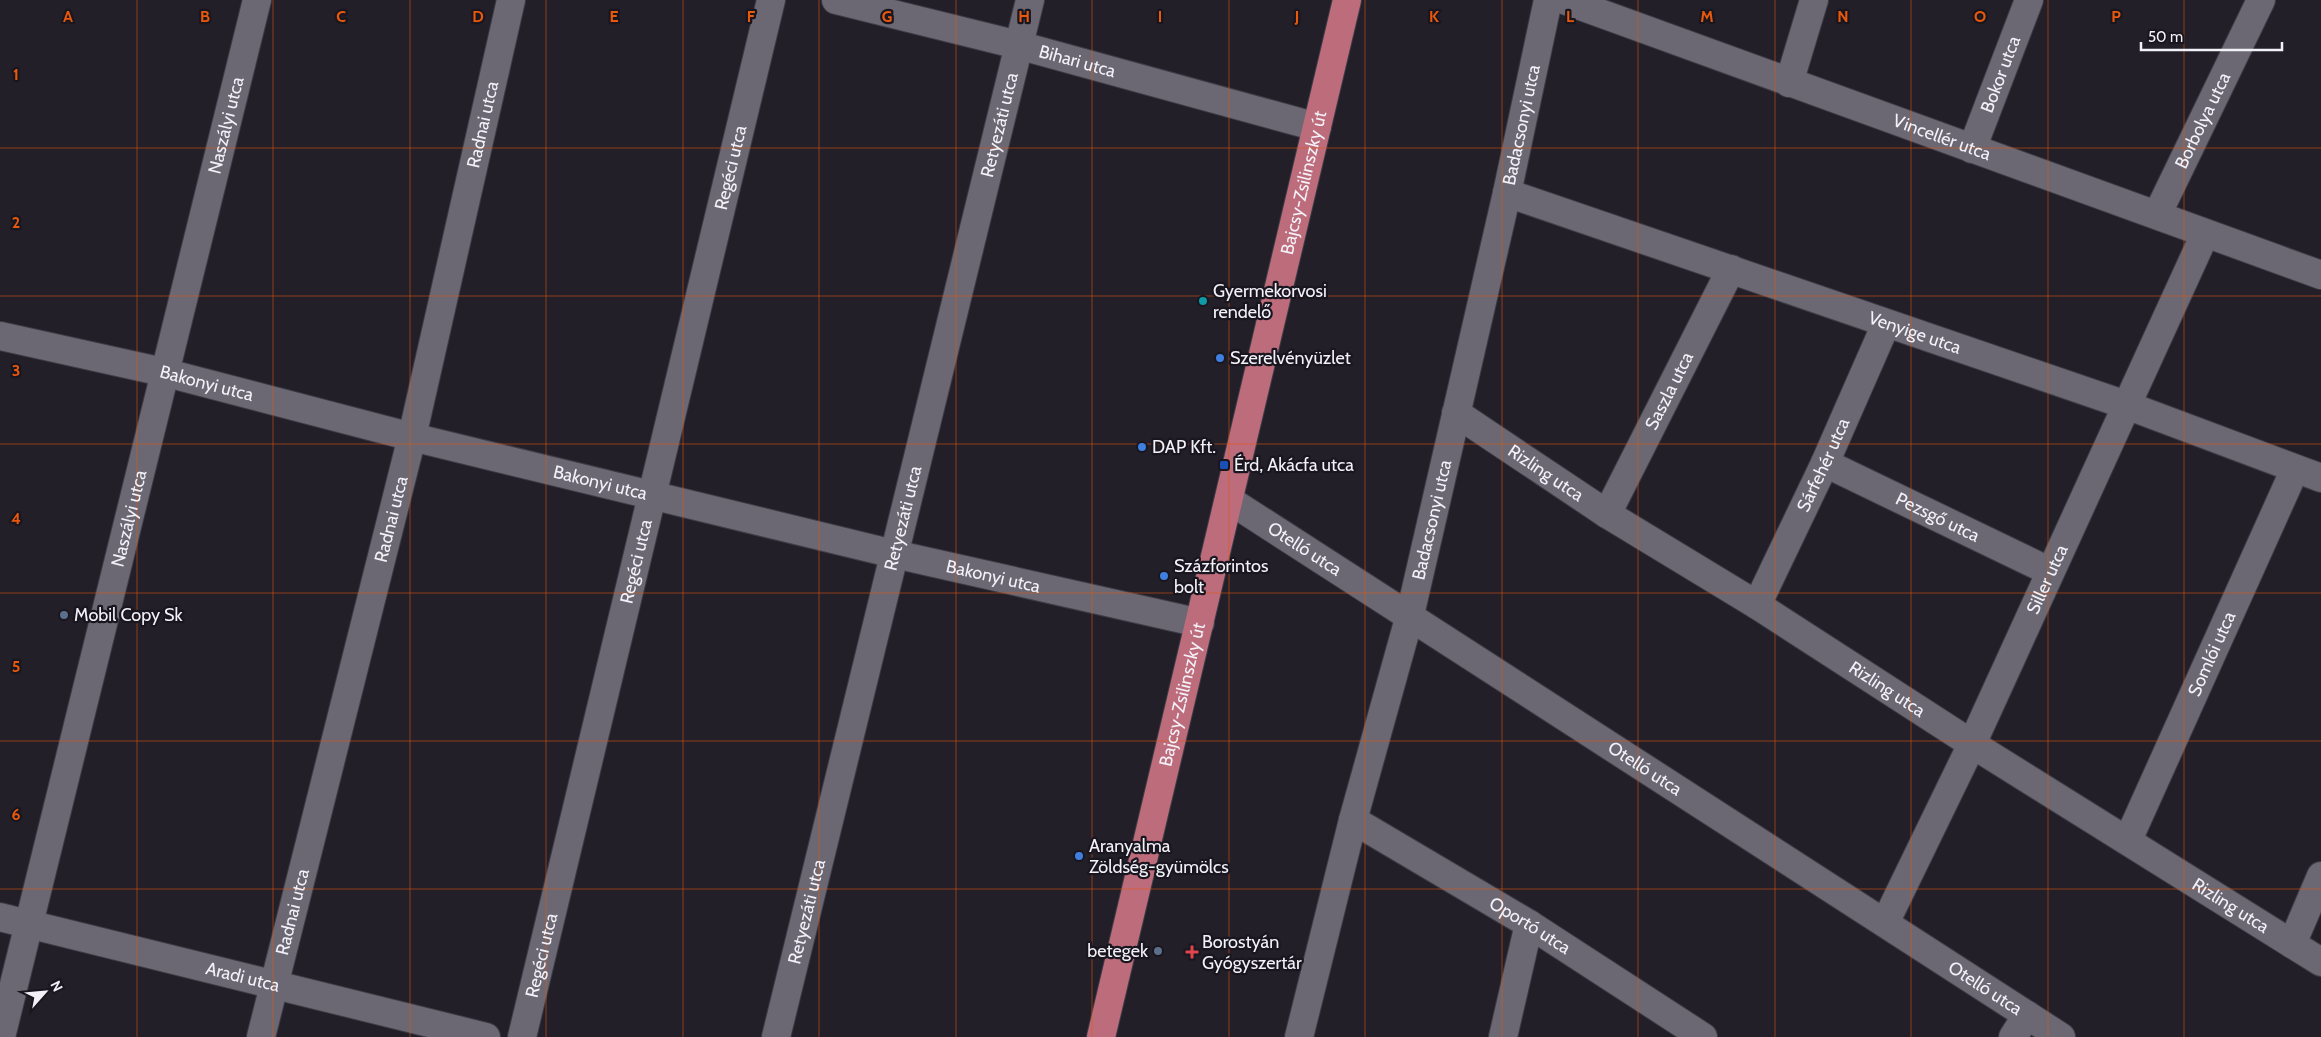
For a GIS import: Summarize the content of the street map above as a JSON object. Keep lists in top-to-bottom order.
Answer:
{
  "streets": {
    "main road": ["Bajcsy-Zsilinszky út"],
    "street": [
      "Bihari utca",
      "Bokor utca",
      "Borbolya utca",
      "Naszályi utca",
      "Radnai utca",
      "Retyezáti utca",
      "Badacsonyi utca",
      "Vincellér utca",
      "Regéci utca",
      "Venyige utca",
      "Bakonyi utca",
      "Saszla utca",
      "Sárfehér utca",
      "Rizling utca",
      "Pezsgő utca",
      "Otelló utca",
      "Siller utca",
      "Somlói utca",
      "Oportó utca",
      "Aradi utca"
    ]
  },
  "crossings": [
    ["Bihari utca", "Retyezáti utca"],
    ["Bihari utca", "Bajcsy-Zsilinszky út"],
    ["Bokor utca", "Vincellér utca"],
    ["Borbolya utca", "Vincellér utca"],
    ["Naszályi utca", "Bakonyi utca"],
    ["Naszályi utca", "Aradi utca"],
    ["Radnai utca", "Bakonyi utca"],
    ["Radnai utca", "Aradi utca"],
    ["Retyezáti utca", "Bakonyi utca"],
    ["Badacsonyi utca", "Venyige utca"],
    ["Badacsonyi utca", "Rizling utca"],
    ["Badacsonyi utca", "Otelló utca"],
    ["Badacsonyi utca", "Oportó utca"],
    ["Vincellér utca", "Siller utca"],
    ["Regéci utca", "Bakonyi utca"],
    ["Bajcsy-Zsilinszky út", "Bakonyi utca"],
    ["Bajcsy-Zsilinszky út", "Otelló utca"],
    ["Venyige utca", "Saszla utca"],
    ["Venyige utca", "Sárfehér utca"],
    ["Venyige utca", "Siller utca"],
    ["Venyige utca", "Somlói utca"],
    ["Saszla utca", "Rizling utca"],
    ["Sárfehér utca", "Rizling utca"],
    ["Sárfehér utca", "Pezsgő utca"],
    ["Rizling utca", "Siller utca"],
    ["Rizling utca", "Somlói utca"],
    ["Pezsgő utca", "Siller utca"],
    ["Otelló utca", "Siller utca"]
  ],
  "places": {
    "other": [
      "Gyermekorvosi rendelő",
      "Szerelvényüzlet",
      "DAP Kft.",
      "Százforintos bolt",
      "Mobil Copy Sk",
      "Aranyalma Zöldség-gyümölcs",
      "betegek"
    ],
    "transit": ["Érd, Akácfa utca"],
    "health": ["Borostyán Gyógyszertár"]
  },
  "scale_bar": "50 m",
  "north": "top right",
  "grid": {
    "columns": [
      "A",
      "B",
      "C",
      "D",
      "E",
      "F",
      "G",
      "H",
      "I",
      "J",
      "K",
      "L",
      "M",
      "N",
      "O",
      "P"
    ],
    "rows": [
      "1",
      "2",
      "3",
      "4",
      "5",
      "6"
    ]
  }
}
